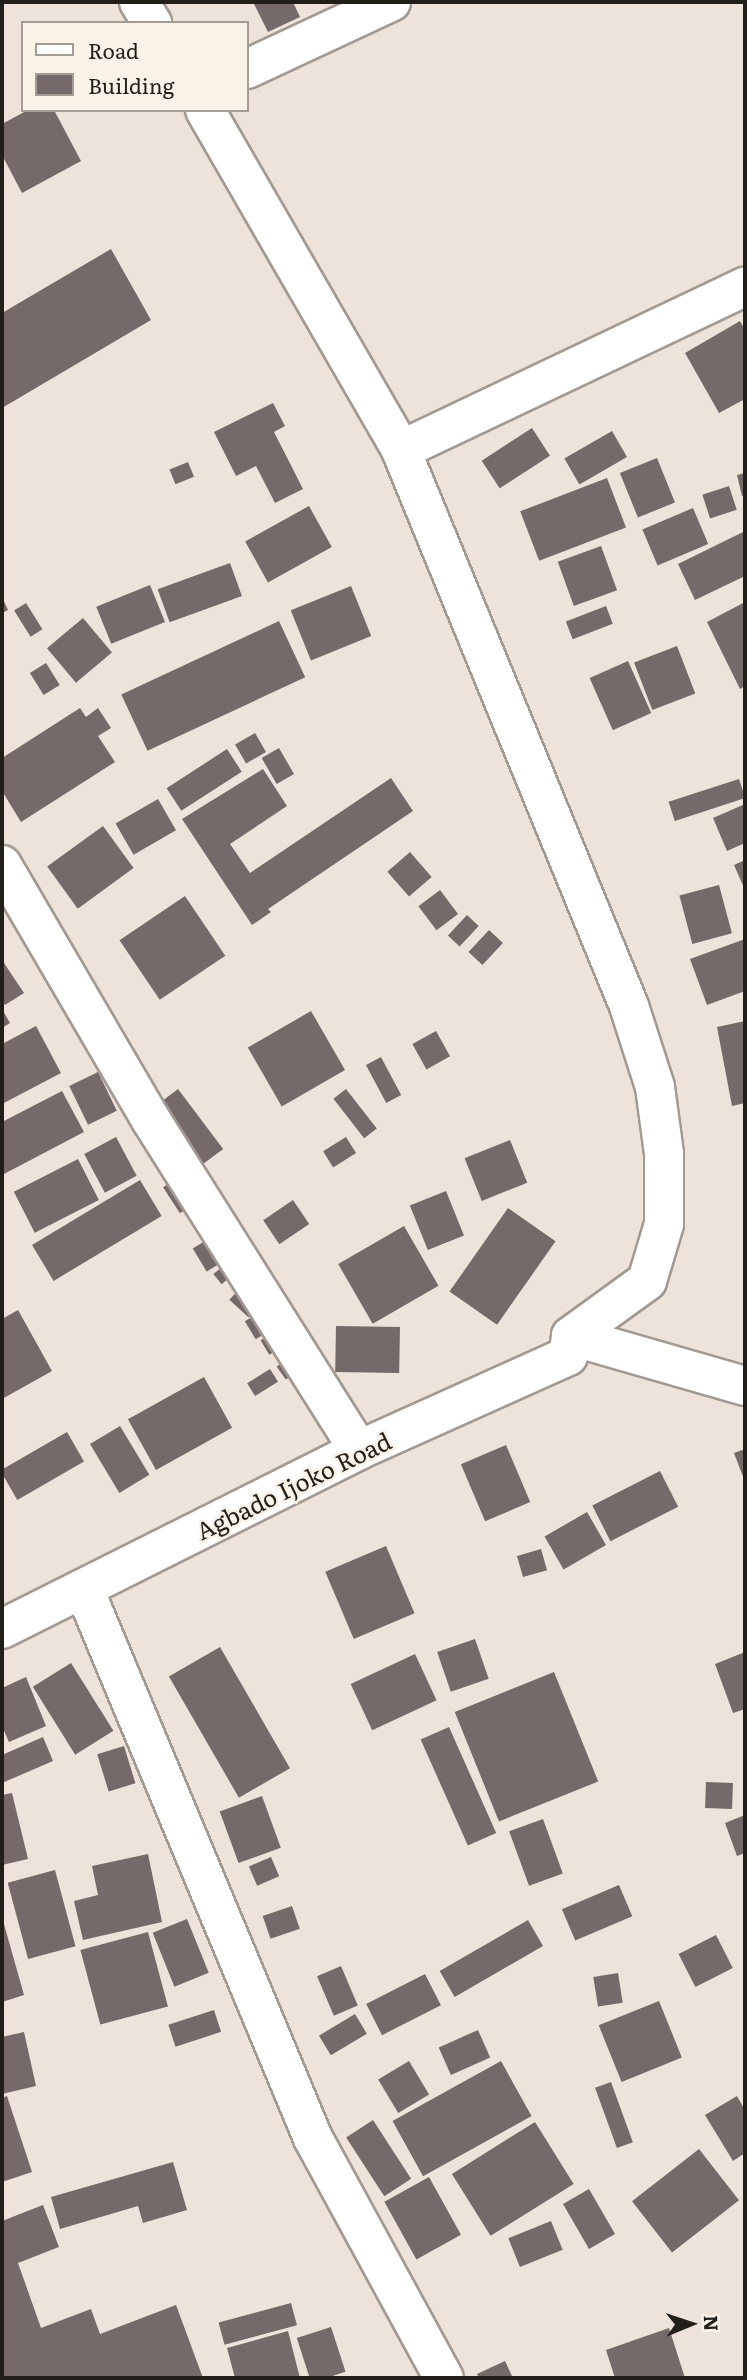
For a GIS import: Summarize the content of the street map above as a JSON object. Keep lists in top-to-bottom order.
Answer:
{
  "streets": {
    "street": ["Agbado Ijoko Road"]
  },
  "legend": ["Road", "Building"],
  "north": "right"
}
